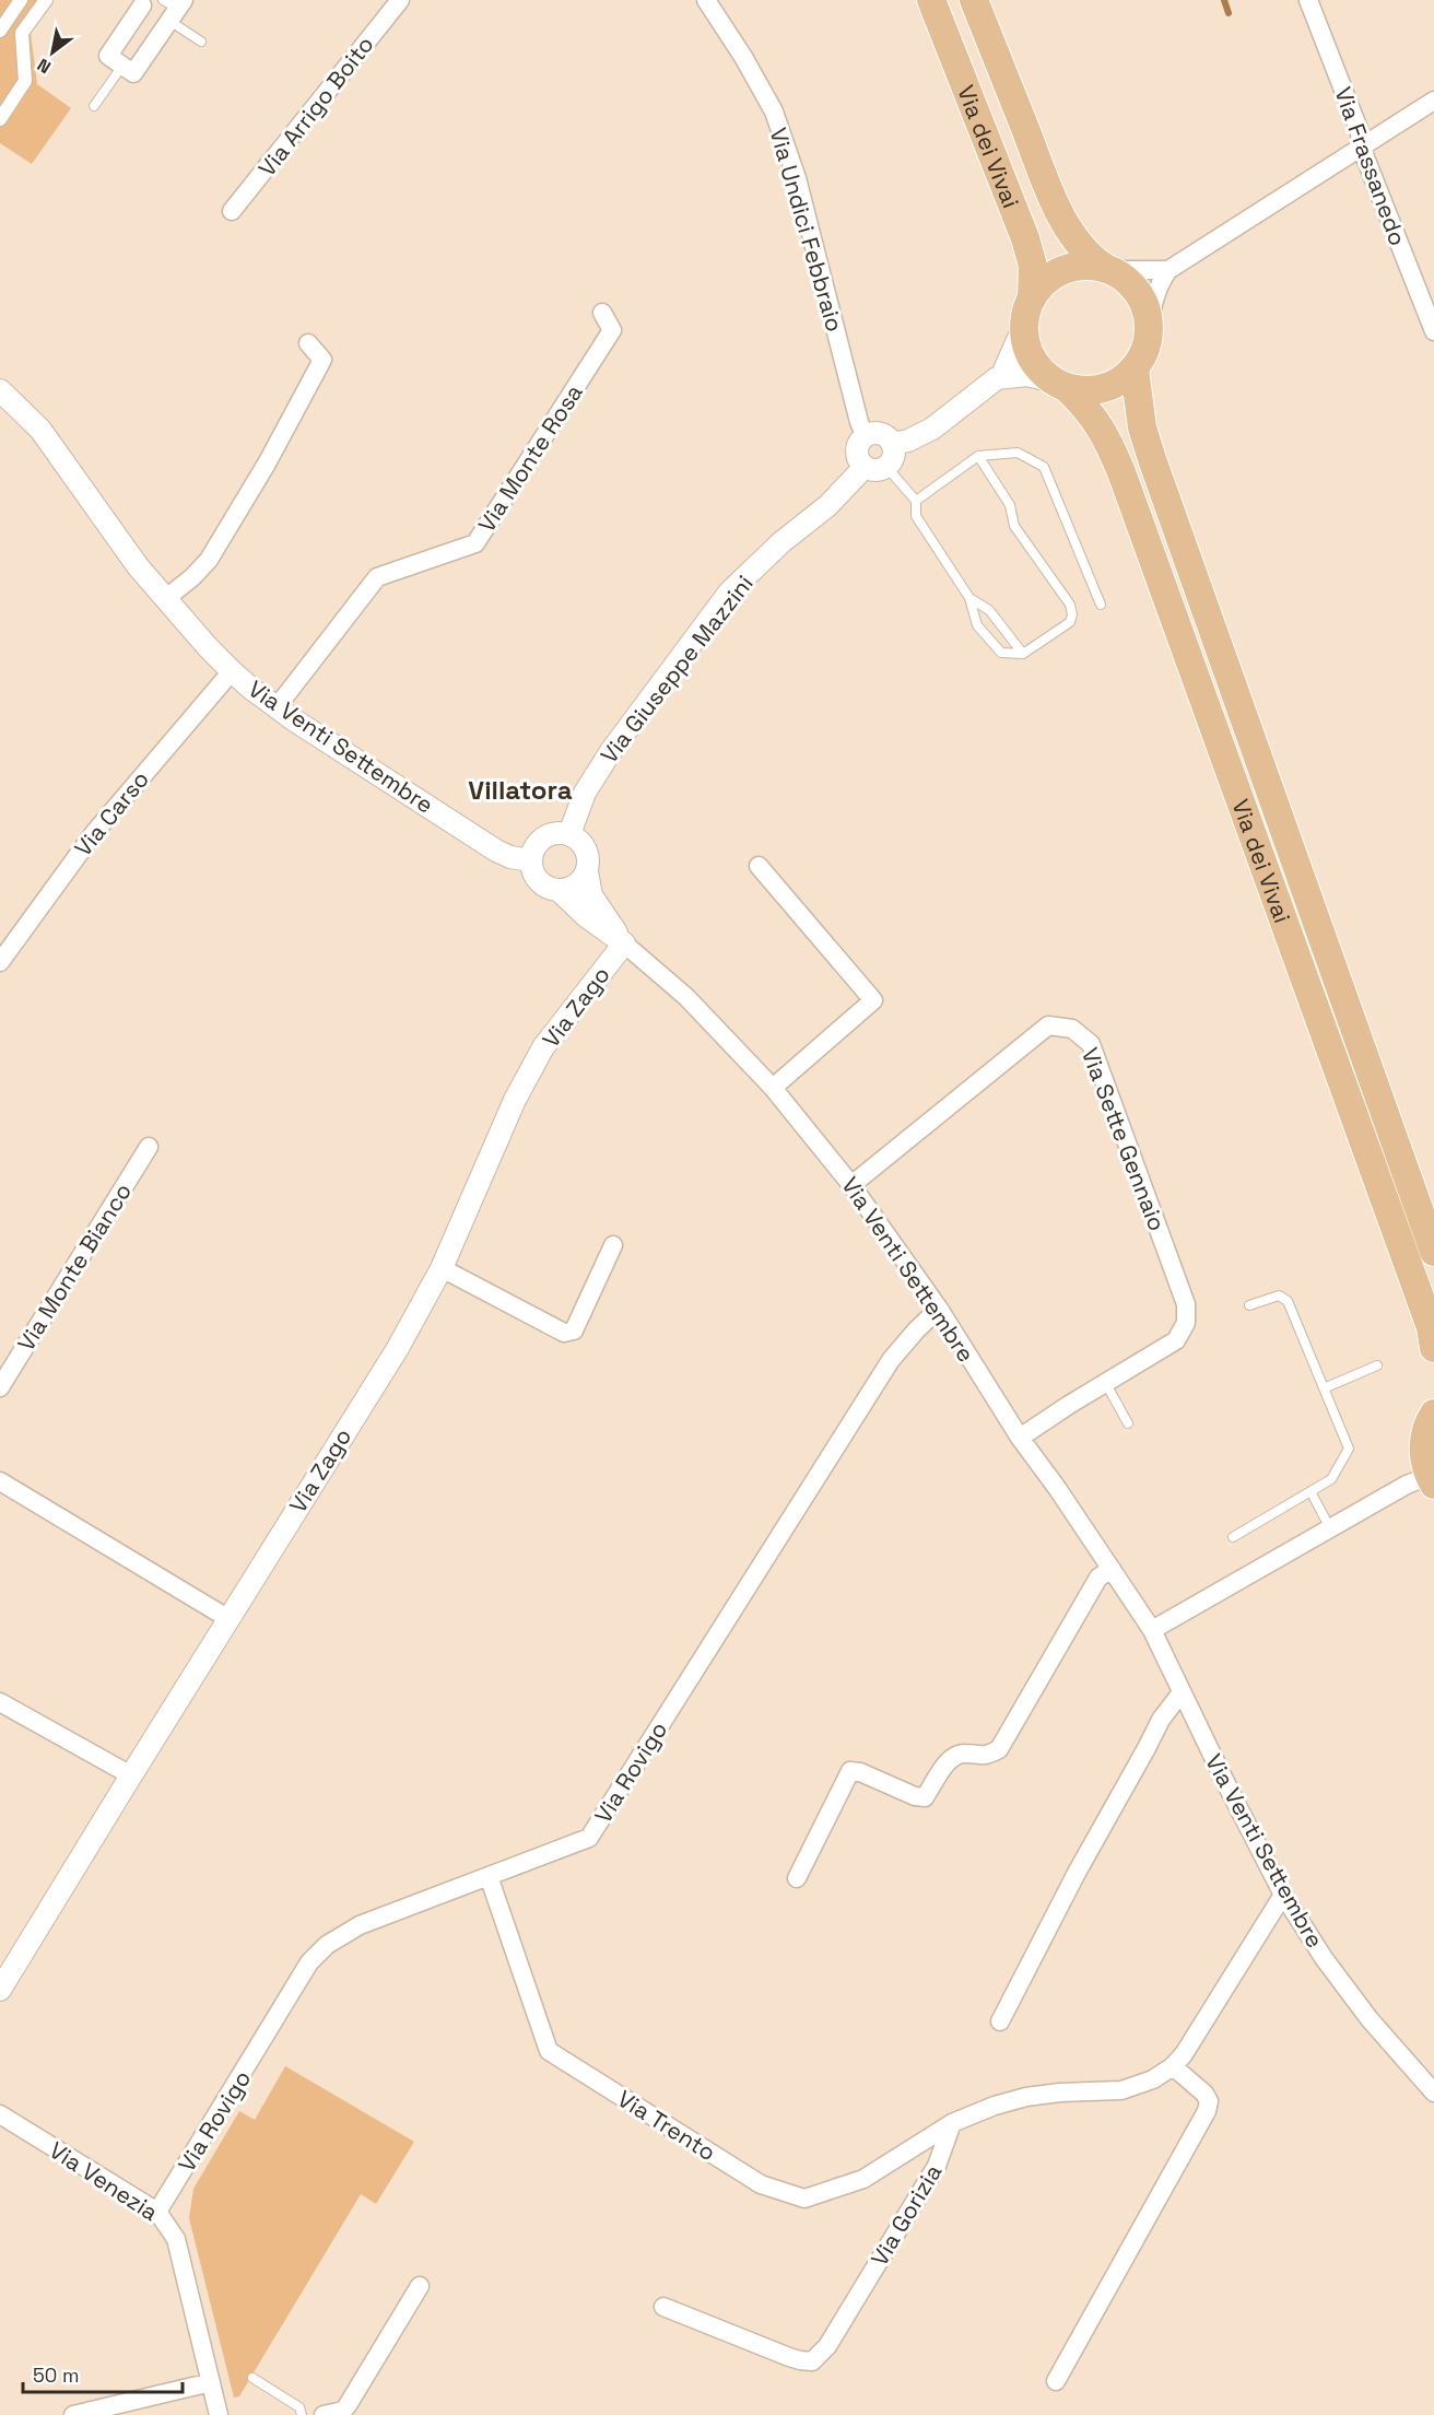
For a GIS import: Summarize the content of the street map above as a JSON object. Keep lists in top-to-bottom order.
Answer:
{
  "streets": {
    "main road": ["Via dei Vivai"],
    "street": [
      "Via Arrigo Boito",
      "Via Frassanedo",
      "Via Undici Febbraio",
      "Via Monte Rosa",
      "Via Giuseppe Mazzini",
      "Via Venti Settembre",
      "Via Carso",
      "Via Zago",
      "Via Sette Gennaio",
      "Via Monte Bianco",
      "Via Rovigo",
      "Via Trento",
      "Via Venezia",
      "Via Gorizia"
    ]
  },
  "crossings": [
    ["Via Undici Febbraio", "Via Giuseppe Mazzini"],
    ["Via Monte Rosa", "Via Venti Settembre"],
    ["Via Giuseppe Mazzini", "Via Venti Settembre"],
    ["Via Venti Settembre", "Via Carso"],
    ["Via Venti Settembre", "Via Zago"],
    ["Via Venti Settembre", "Via Sette Gennaio"],
    ["Via Venti Settembre", "Via Rovigo"],
    ["Via Rovigo", "Via Trento"],
    ["Via Rovigo", "Via Venezia"],
    ["Via Trento", "Via Gorizia"]
  ],
  "districts": ["Villatora"],
  "scale_bar": "50 m",
  "north": "bottom left"
}
